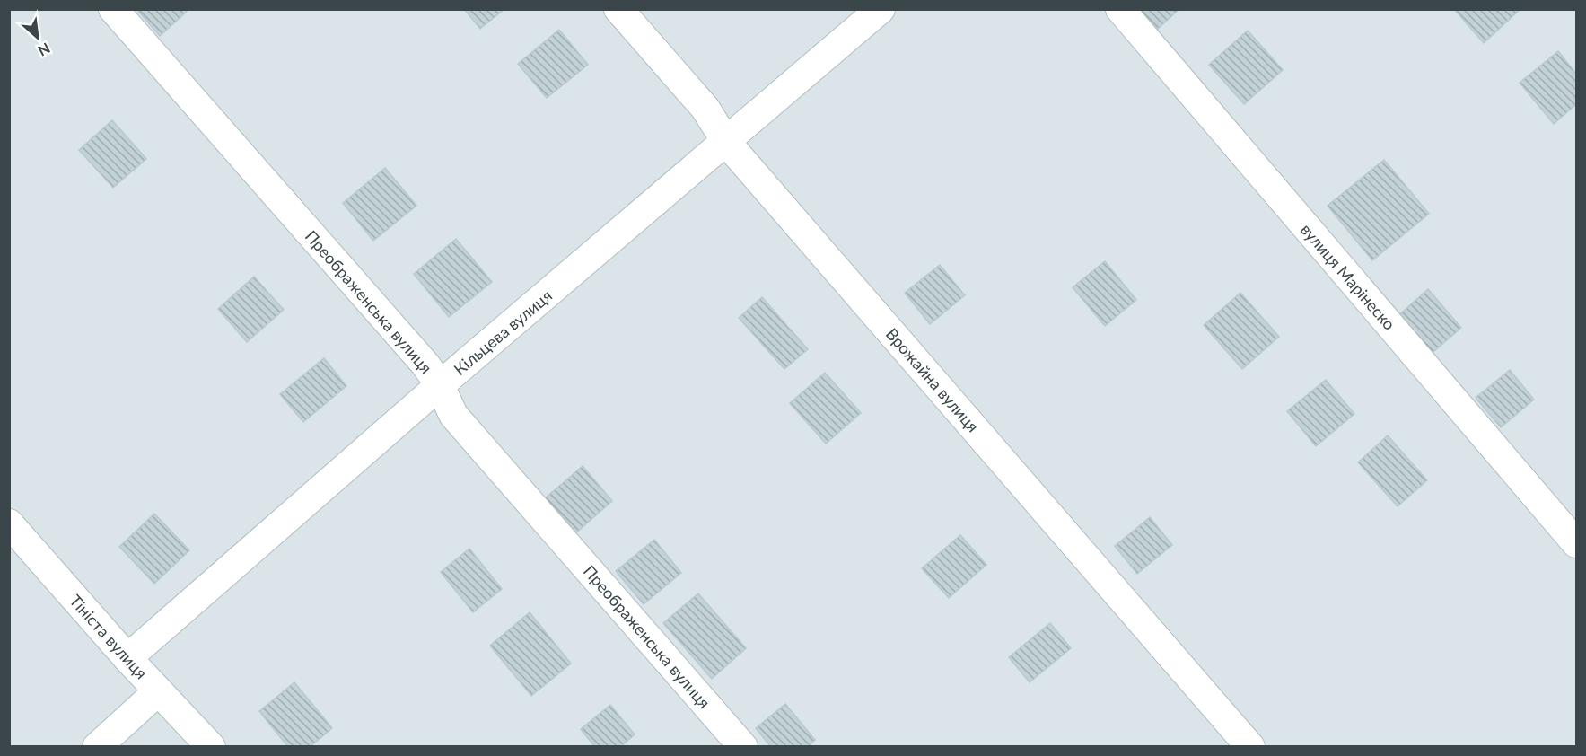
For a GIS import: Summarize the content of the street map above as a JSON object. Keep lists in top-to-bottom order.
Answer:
{
  "streets": {
    "street": [
      "вулиця Марінеско",
      "Преображенська вулиця",
      "Кільцева вулиця",
      "Врожайна вулиця",
      "Тініста вулиця"
    ]
  },
  "crossings": [
    ["Преображенська вулиця", "Кільцева вулиця"],
    ["Кільцева вулиця", "Врожайна вулиця"],
    ["Кільцева вулиця", "Тініста вулиця"]
  ],
  "north": "bottom right"
}
